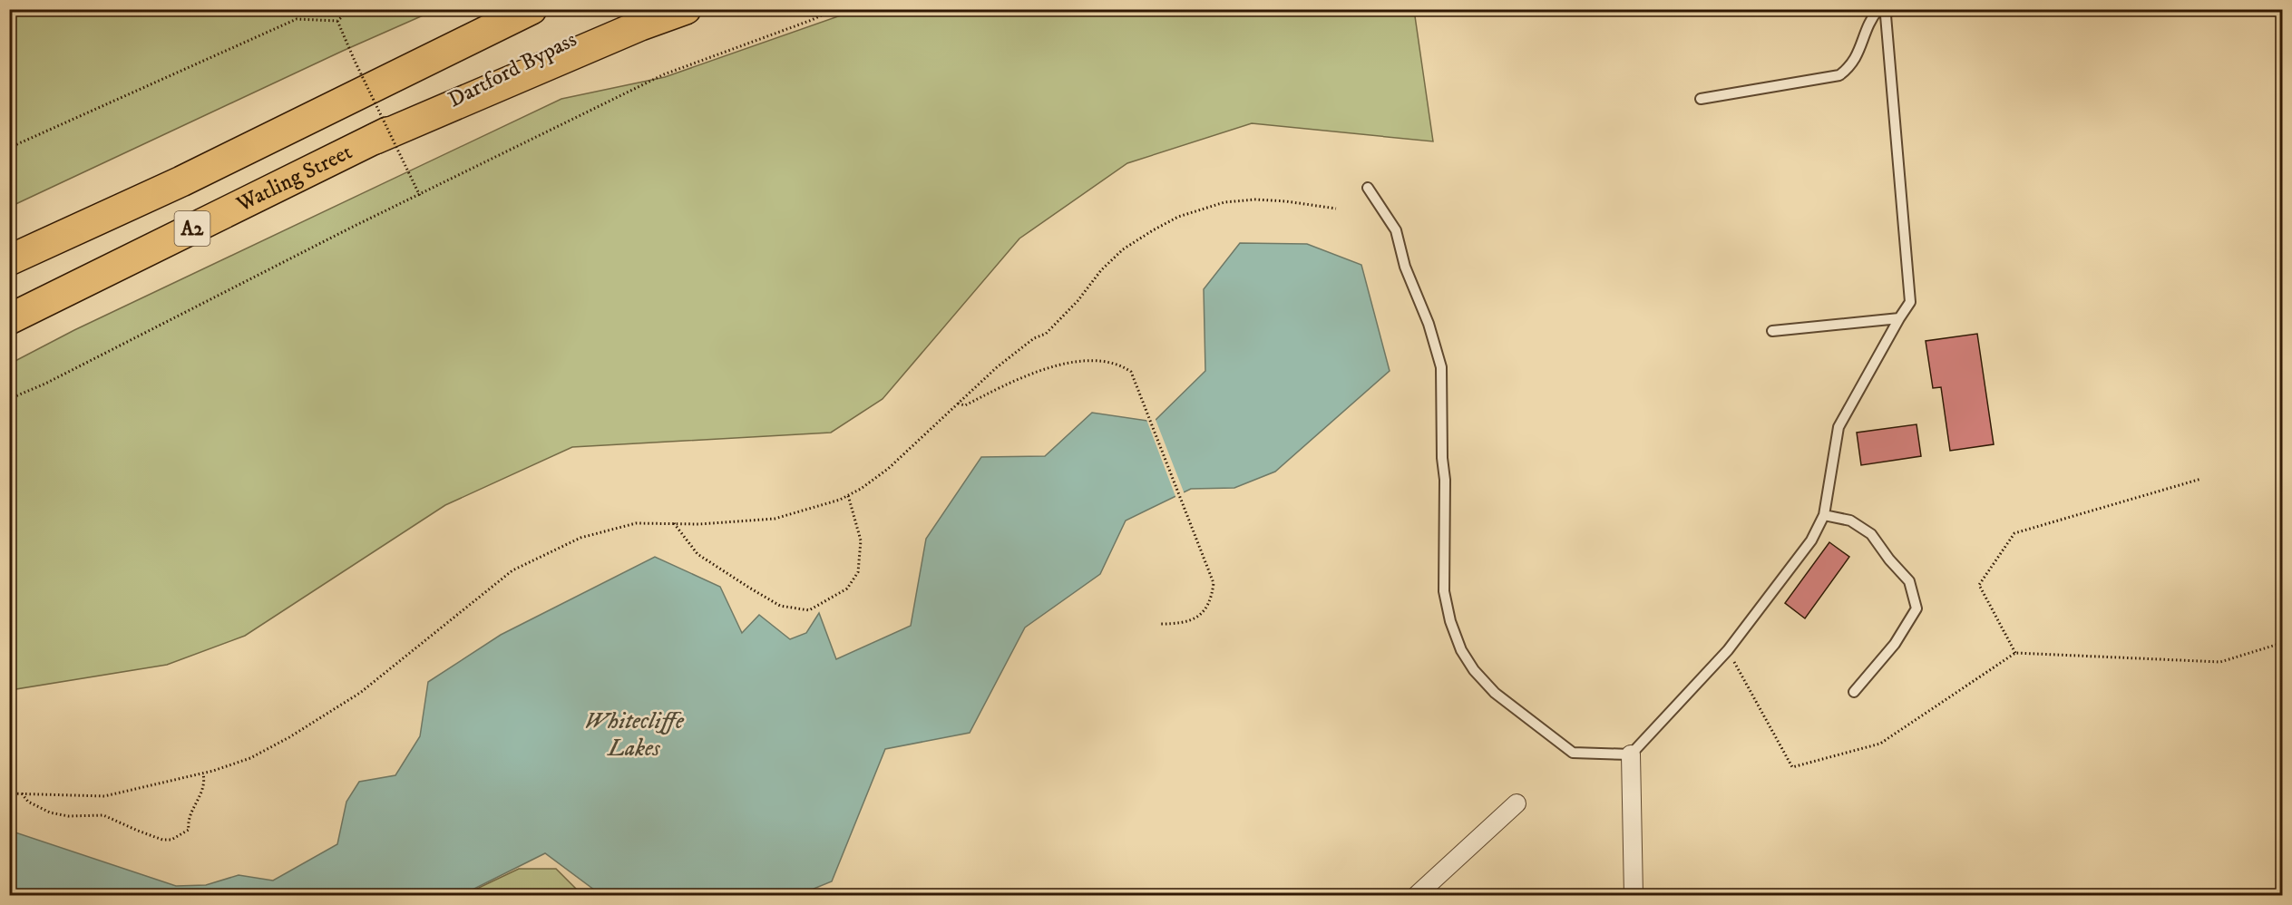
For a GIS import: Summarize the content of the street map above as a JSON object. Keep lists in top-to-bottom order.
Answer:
{
  "streets": {
    "highway": ["Dartford Bypass", "Watling Street", "A2"]
  },
  "crossings": [
    ["Dartford Bypass", "Watling Street"],
    ["Dartford Bypass", "A2"],
    ["Watling Street", "A2"]
  ],
  "water": ["Whitecliffe Lakes"]
}
